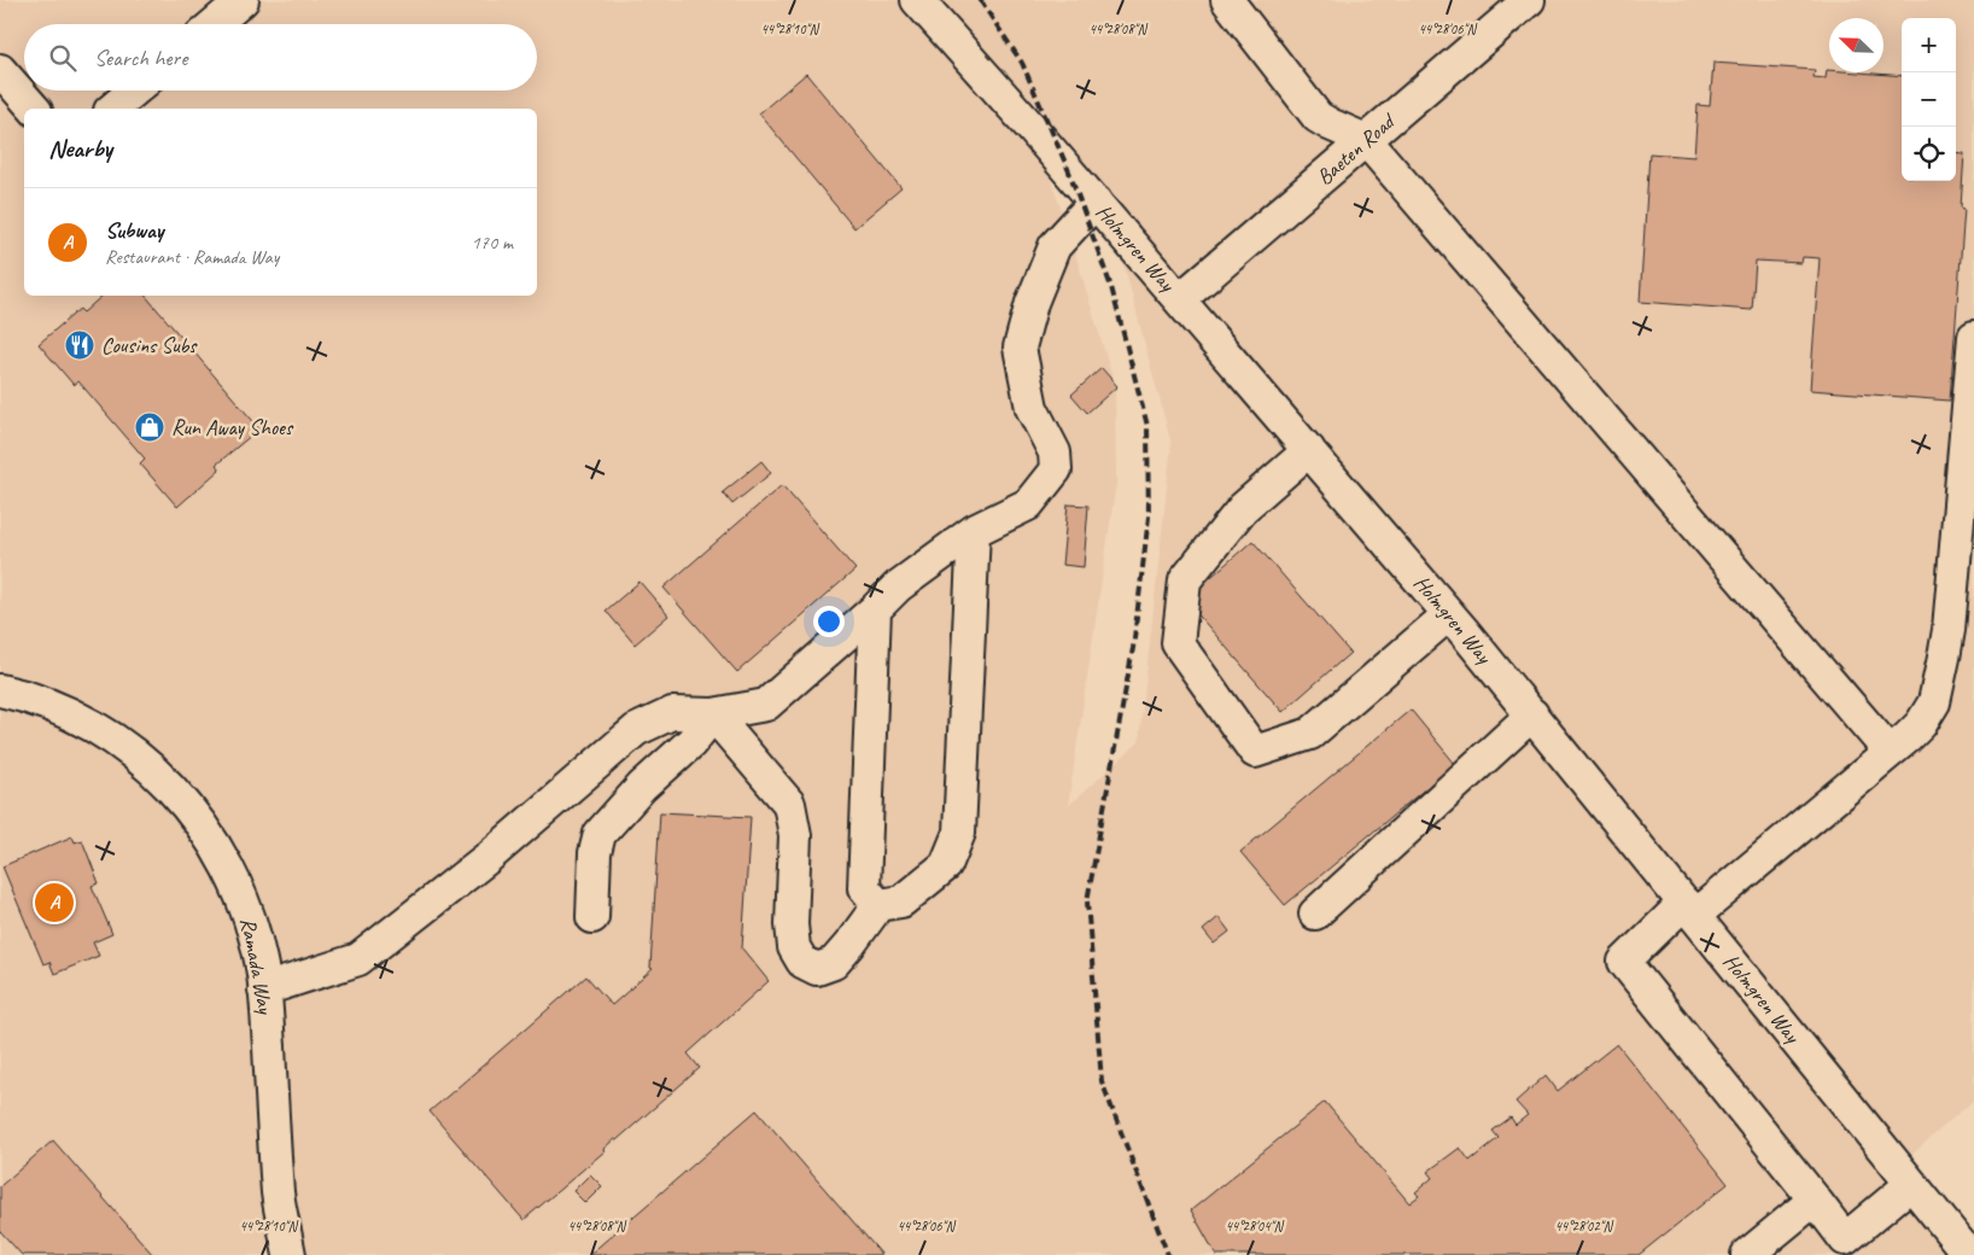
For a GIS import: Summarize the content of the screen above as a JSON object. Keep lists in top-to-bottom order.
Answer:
{
  "streets": {
    "street": ["Baeten Road", "Holmgren Way", "Ramada Way"]
  },
  "crossings": [
    ["Baeten Road", "Holmgren Way"]
  ],
  "places": {
    "restaurant": ["Cousins Subs"],
    "shop": ["Run Away Shoes"]
  },
  "north": "top left",
  "page": {
    "map_buttons": ["+", "−"],
    "search": "Search here",
    "heading": "Nearby",
    "list": [
      {
        "mark": "A",
        "name": "Subway",
        "note": "Restaurant · Ramada Way",
        "value": "170 m"
      }
    ],
    "pins": "A"
  },
  "coordinates": [
    "44°28'06\"N",
    "44°28'10\"N",
    "44°28'08\"N",
    "44°28'04\"N",
    "44°28'02\"N"
  ]
}
